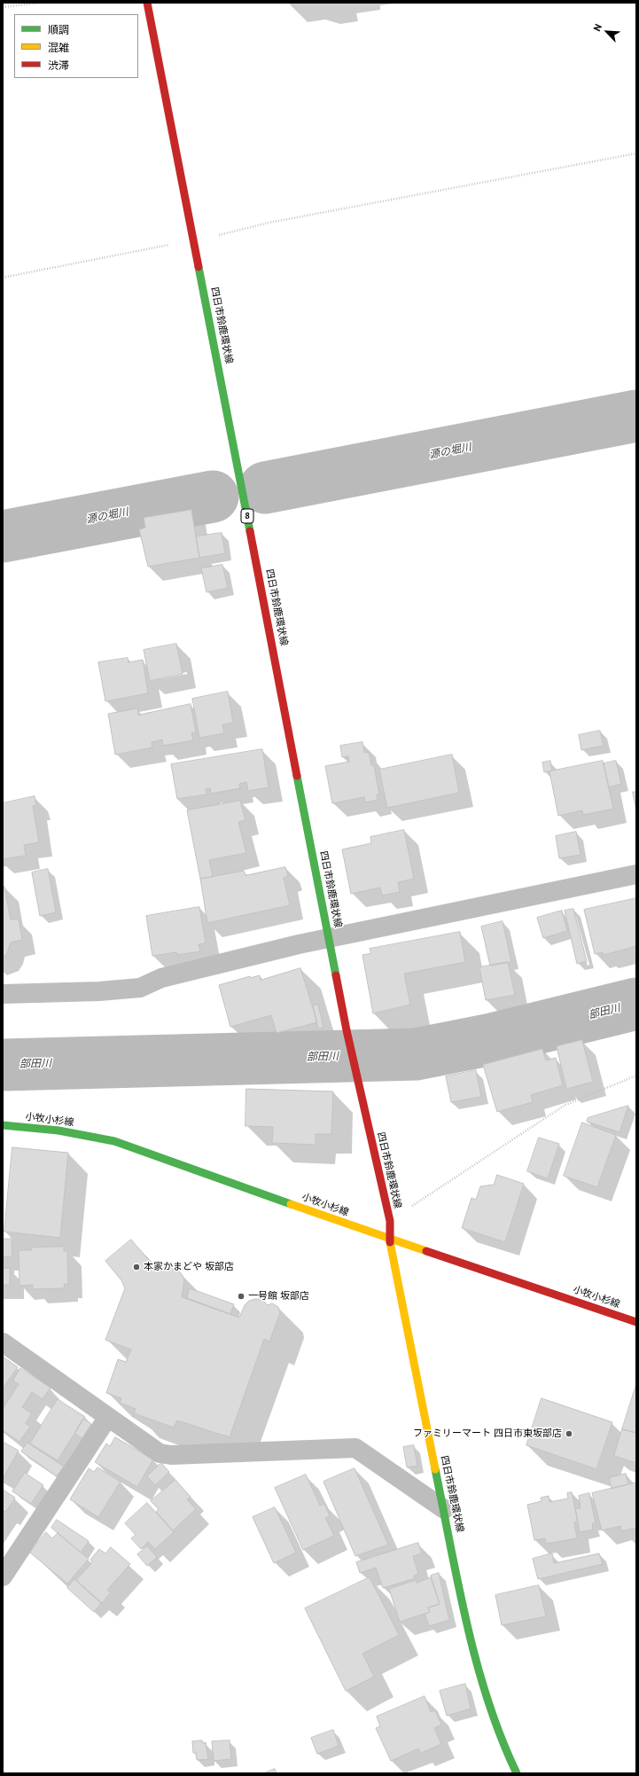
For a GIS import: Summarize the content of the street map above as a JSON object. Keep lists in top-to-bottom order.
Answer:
{
  "streets": {
    "main road": ["四日市鈴鹿環状線", "8", "小牧小杉線"]
  },
  "crossings": [
    ["四日市鈴鹿環状線", "小牧小杉線"]
  ],
  "water": ["源の堀川", "部田川"],
  "places": ["本家かまどや 坂部店", "一号館 坂部店", "ファミリーマート 四日市東坂部店"],
  "legend": ["順調", "混雑", "渋滞"],
  "north": "top left"
}
